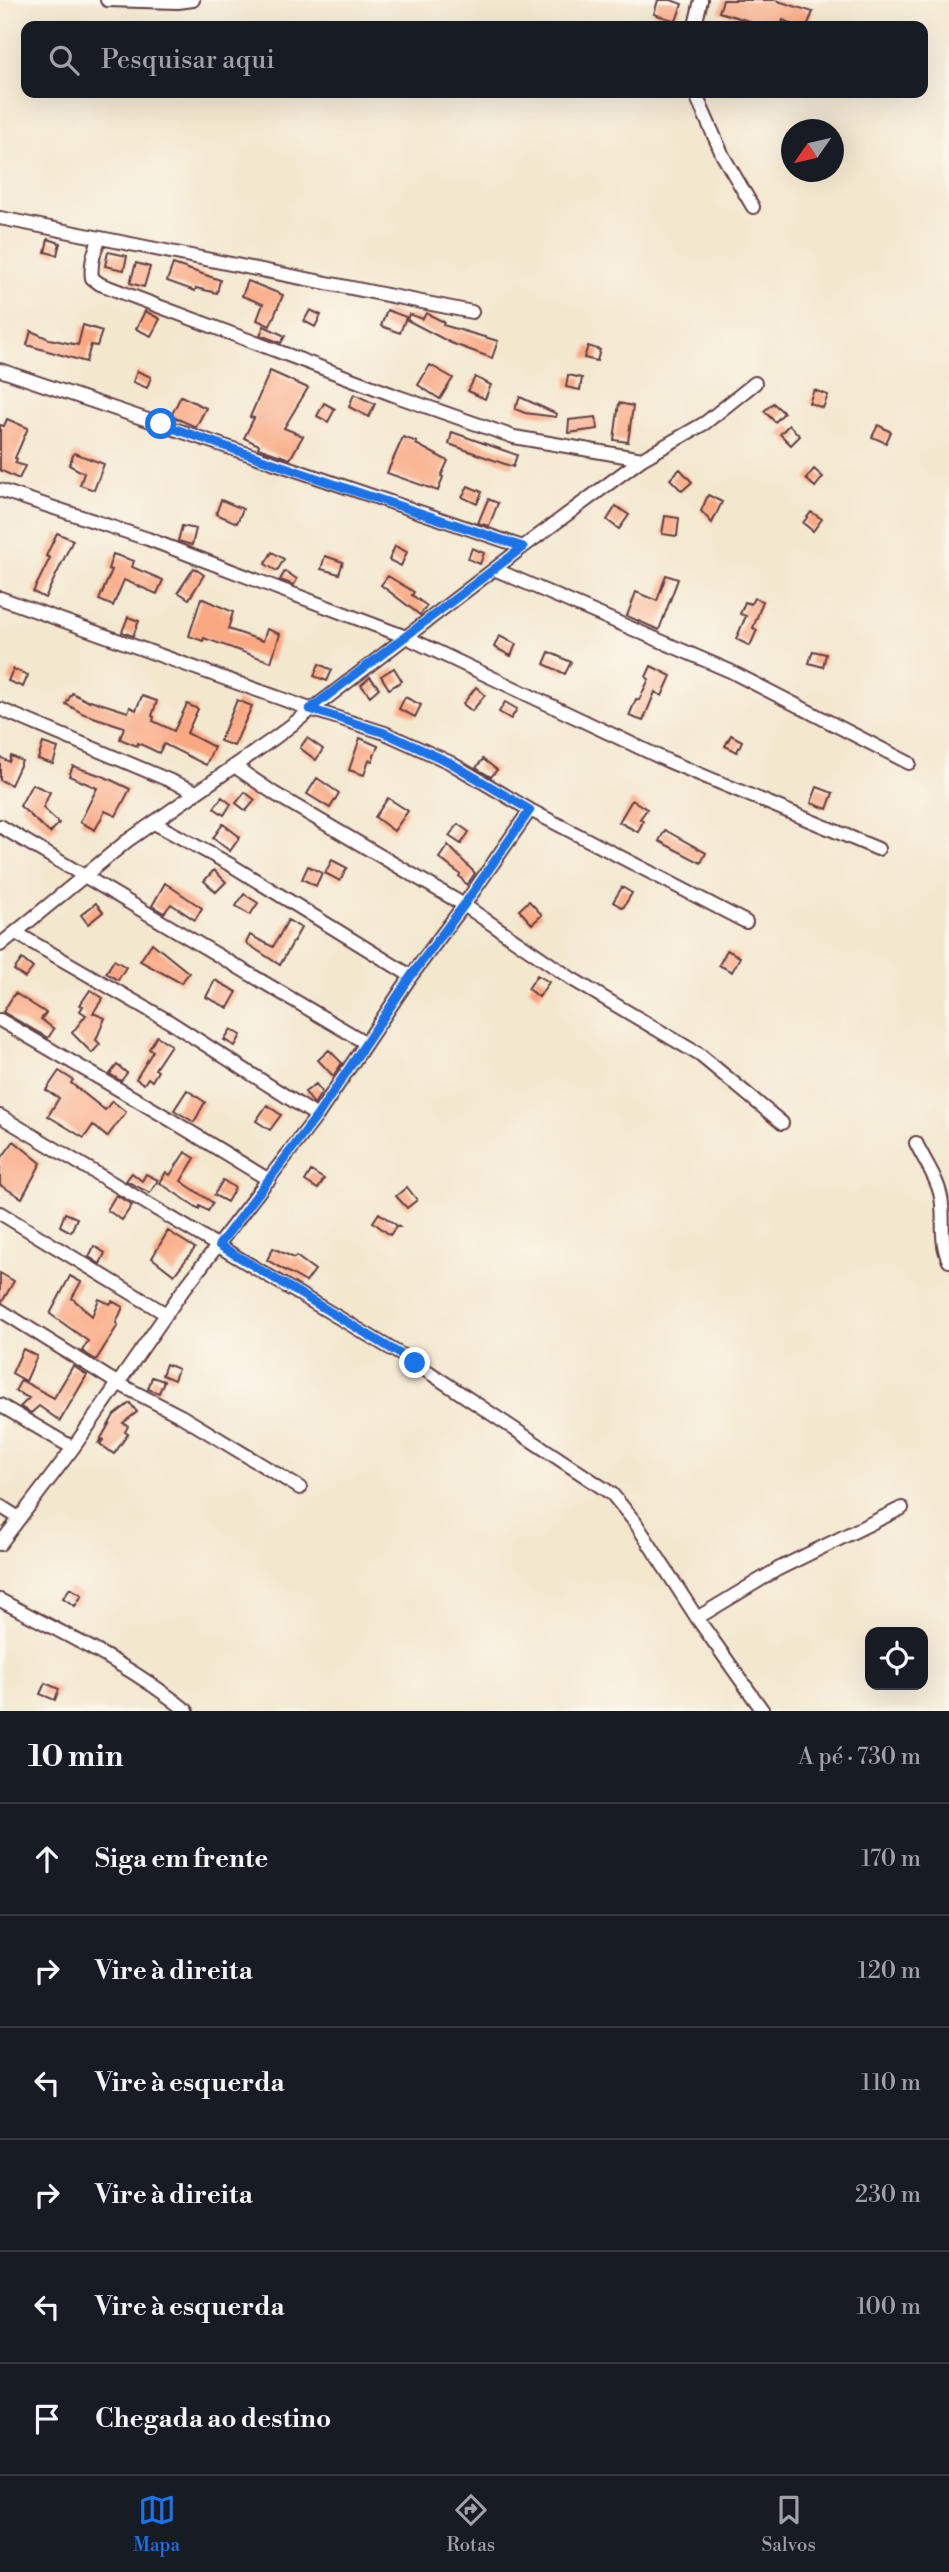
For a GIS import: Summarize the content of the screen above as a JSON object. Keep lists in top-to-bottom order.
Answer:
{
  "north": "bottom left",
  "page": {
    "search": "Pesquisar aqui",
    "heading": ["10 min", "A pé · 730 m"],
    "list": [
      ["Siga em frente", "170 m"],
      ["Vire à direita", "120 m"],
      ["Vire à esquerda", "110 m"],
      ["Vire à direita", "230 m"],
      ["Vire à esquerda", "100 m"],
      "Chegada ao destino"
    ],
    "nav": ["Mapa", "Rotas", "Salvos"]
  }
}
